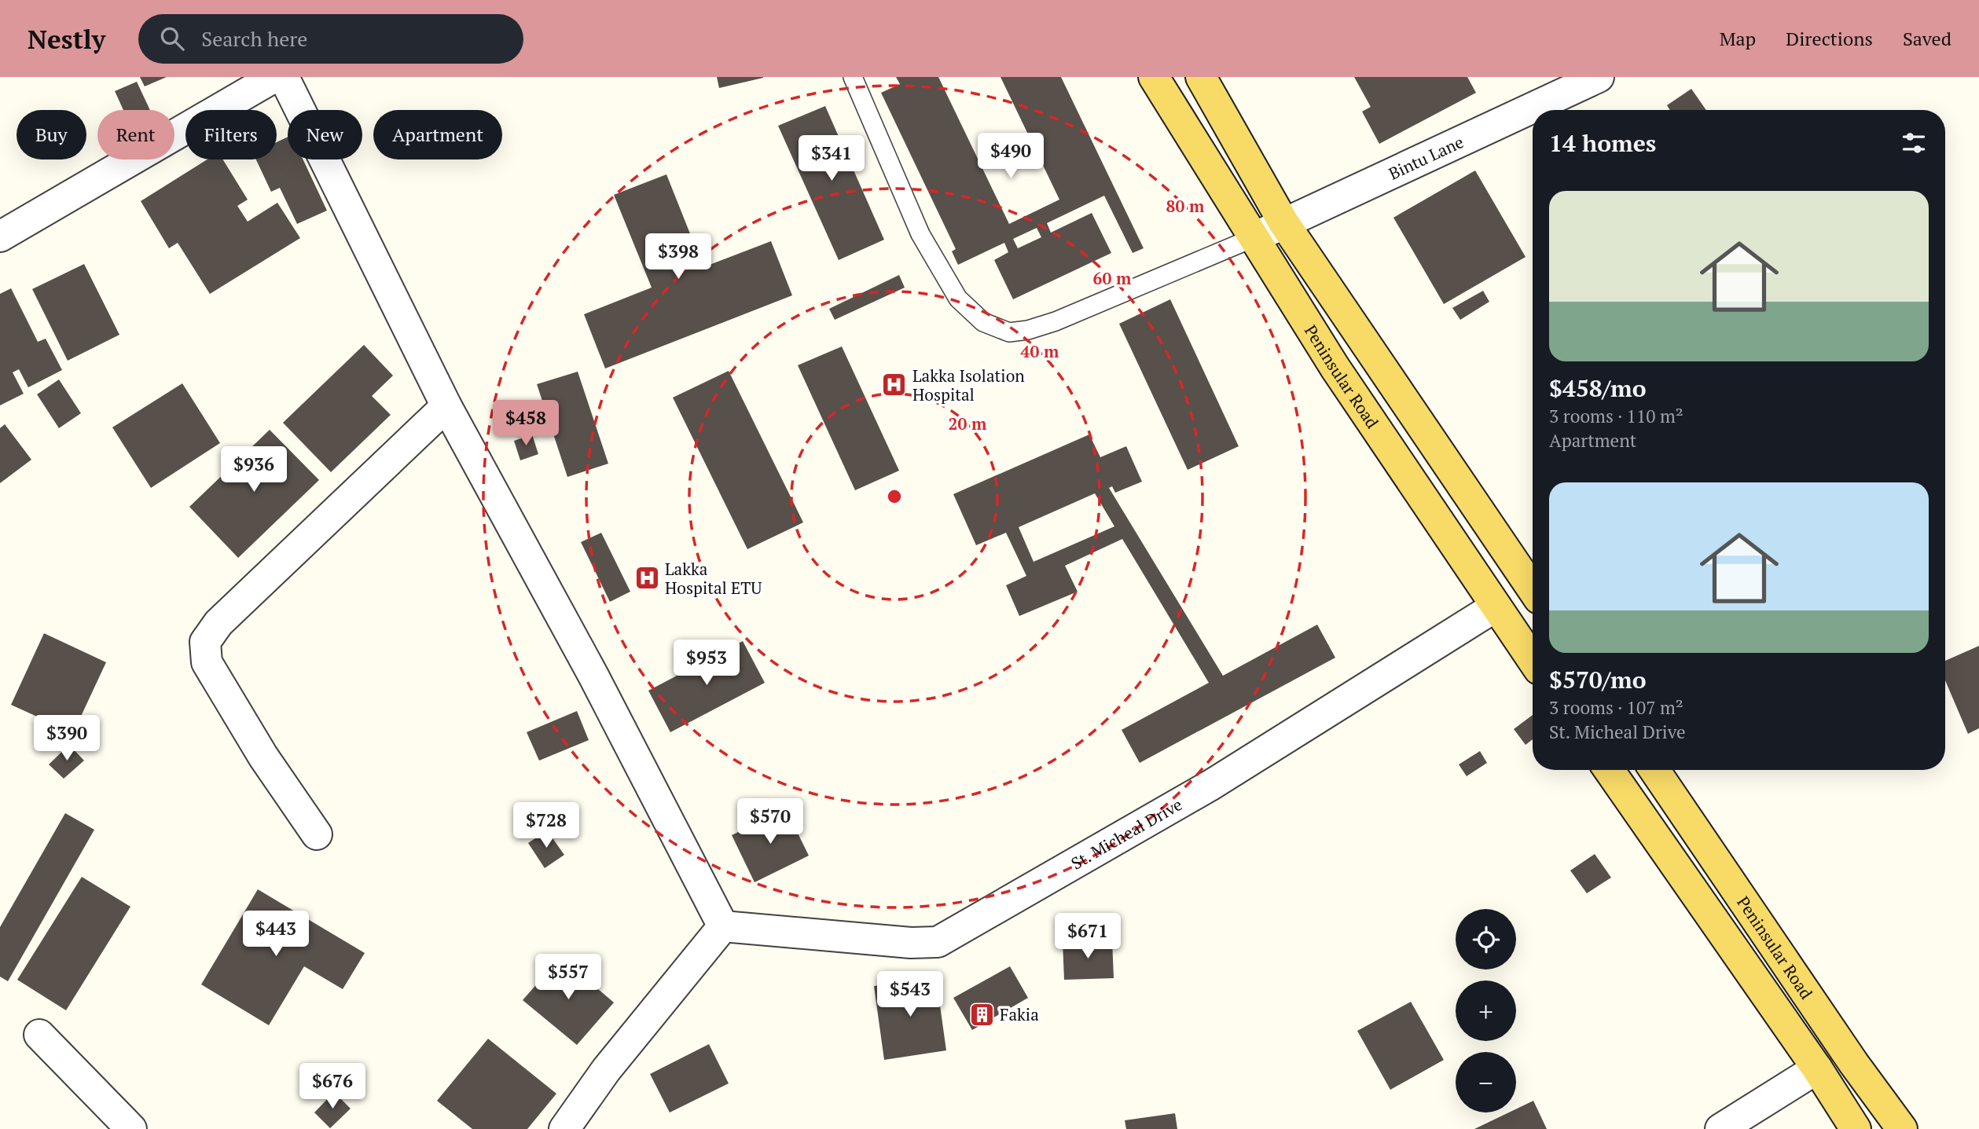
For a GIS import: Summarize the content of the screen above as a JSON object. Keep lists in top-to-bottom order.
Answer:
{
  "streets": {
    "main road": ["Peninsular Road"],
    "street": ["Bintu Lane", "St. Micheal Drive"]
  },
  "crossings": [
    ["Bintu Lane", "Peninsular Road"],
    ["Peninsular Road", "St. Micheal Drive"]
  ],
  "places": {
    "hospital": ["Lakka Isolation Hospital", "Lakka Hospital ETU"],
    "building": ["Fakia"]
  },
  "page": {
    "header": "Nestly",
    "search": "Search here",
    "nav": ["Map", "Directions", "Saved"],
    "chip": [
      "Buy",
      "Rent",
      "Filters",
      "New",
      "Apartment"
    ],
    "heading": "14 homes",
    "price": [
      "$490",
      "$341",
      "$398",
      "$458",
      "$936",
      "$953",
      "$390",
      "$570",
      "$728",
      "$443",
      "$671",
      "$557",
      "$543",
      "$676"
    ],
    "list": [
      {
        "name": "$458/mo",
        "note": "3 rooms · 110 m² · Apartment"
      },
      {
        "name": "$570/mo",
        "note": "3 rooms · 107 m² · St. Micheal Drive"
      }
    ],
    "map_buttons": ["+", "−"]
  },
  "rings": [
    "80 m",
    "60 m",
    "40 m",
    "20 m"
  ]
}
